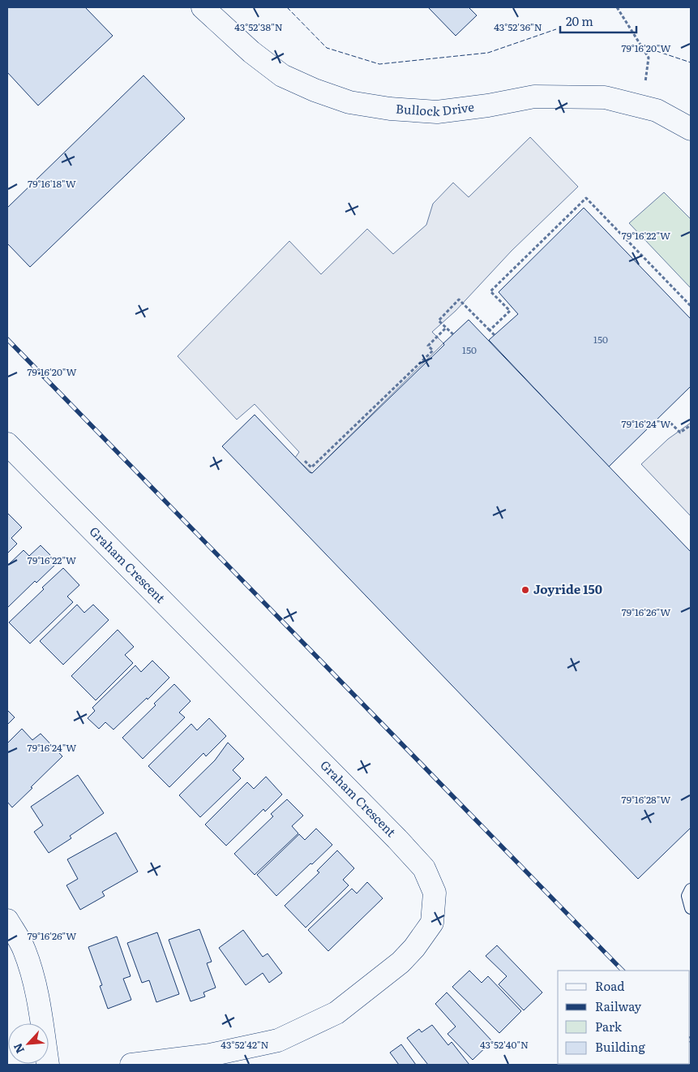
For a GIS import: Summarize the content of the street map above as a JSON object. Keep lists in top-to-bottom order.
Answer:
{
  "streets": {
    "street": ["Bullock Drive", "Graham Crescent"]
  },
  "places": ["Joyride 150"],
  "house_numbers": ["150", "150"],
  "legend": [
    "Road",
    "Railway",
    "Park",
    "Building"
  ],
  "scale_bar": "20 m",
  "north": "bottom left",
  "coordinates": [
    "43°52'38\"N",
    "43°52'36\"N",
    "79°16'20\"W",
    "79°16'18\"W",
    "79°16'22\"W",
    "79°16'24\"W",
    "79°16'26\"W",
    "79°16'28\"W",
    "43°52'42\"N",
    "43°52'40\"N"
  ]
}
